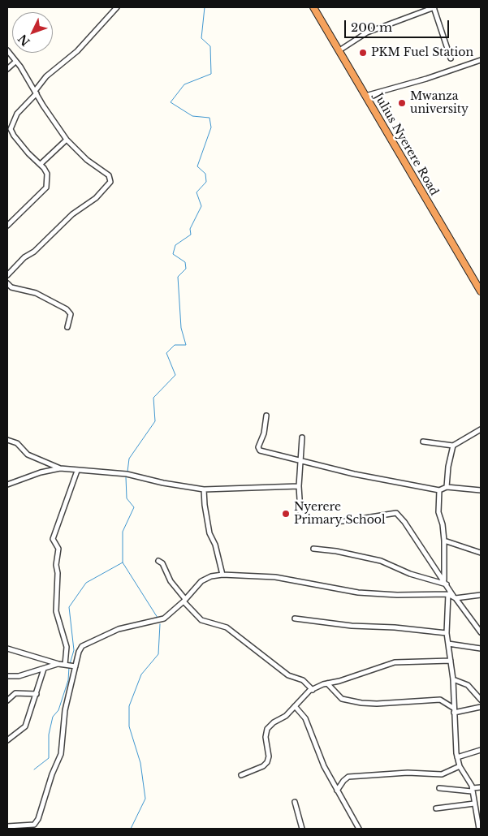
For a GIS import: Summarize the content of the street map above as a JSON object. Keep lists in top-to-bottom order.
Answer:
{
  "streets": {
    "highway": ["Julius Nyerere Road"]
  },
  "places": ["PKM Fuel Station", "Mwanza university", "Nyerere Primary School"],
  "scale_bar": "200 m",
  "north": "bottom left"
}
